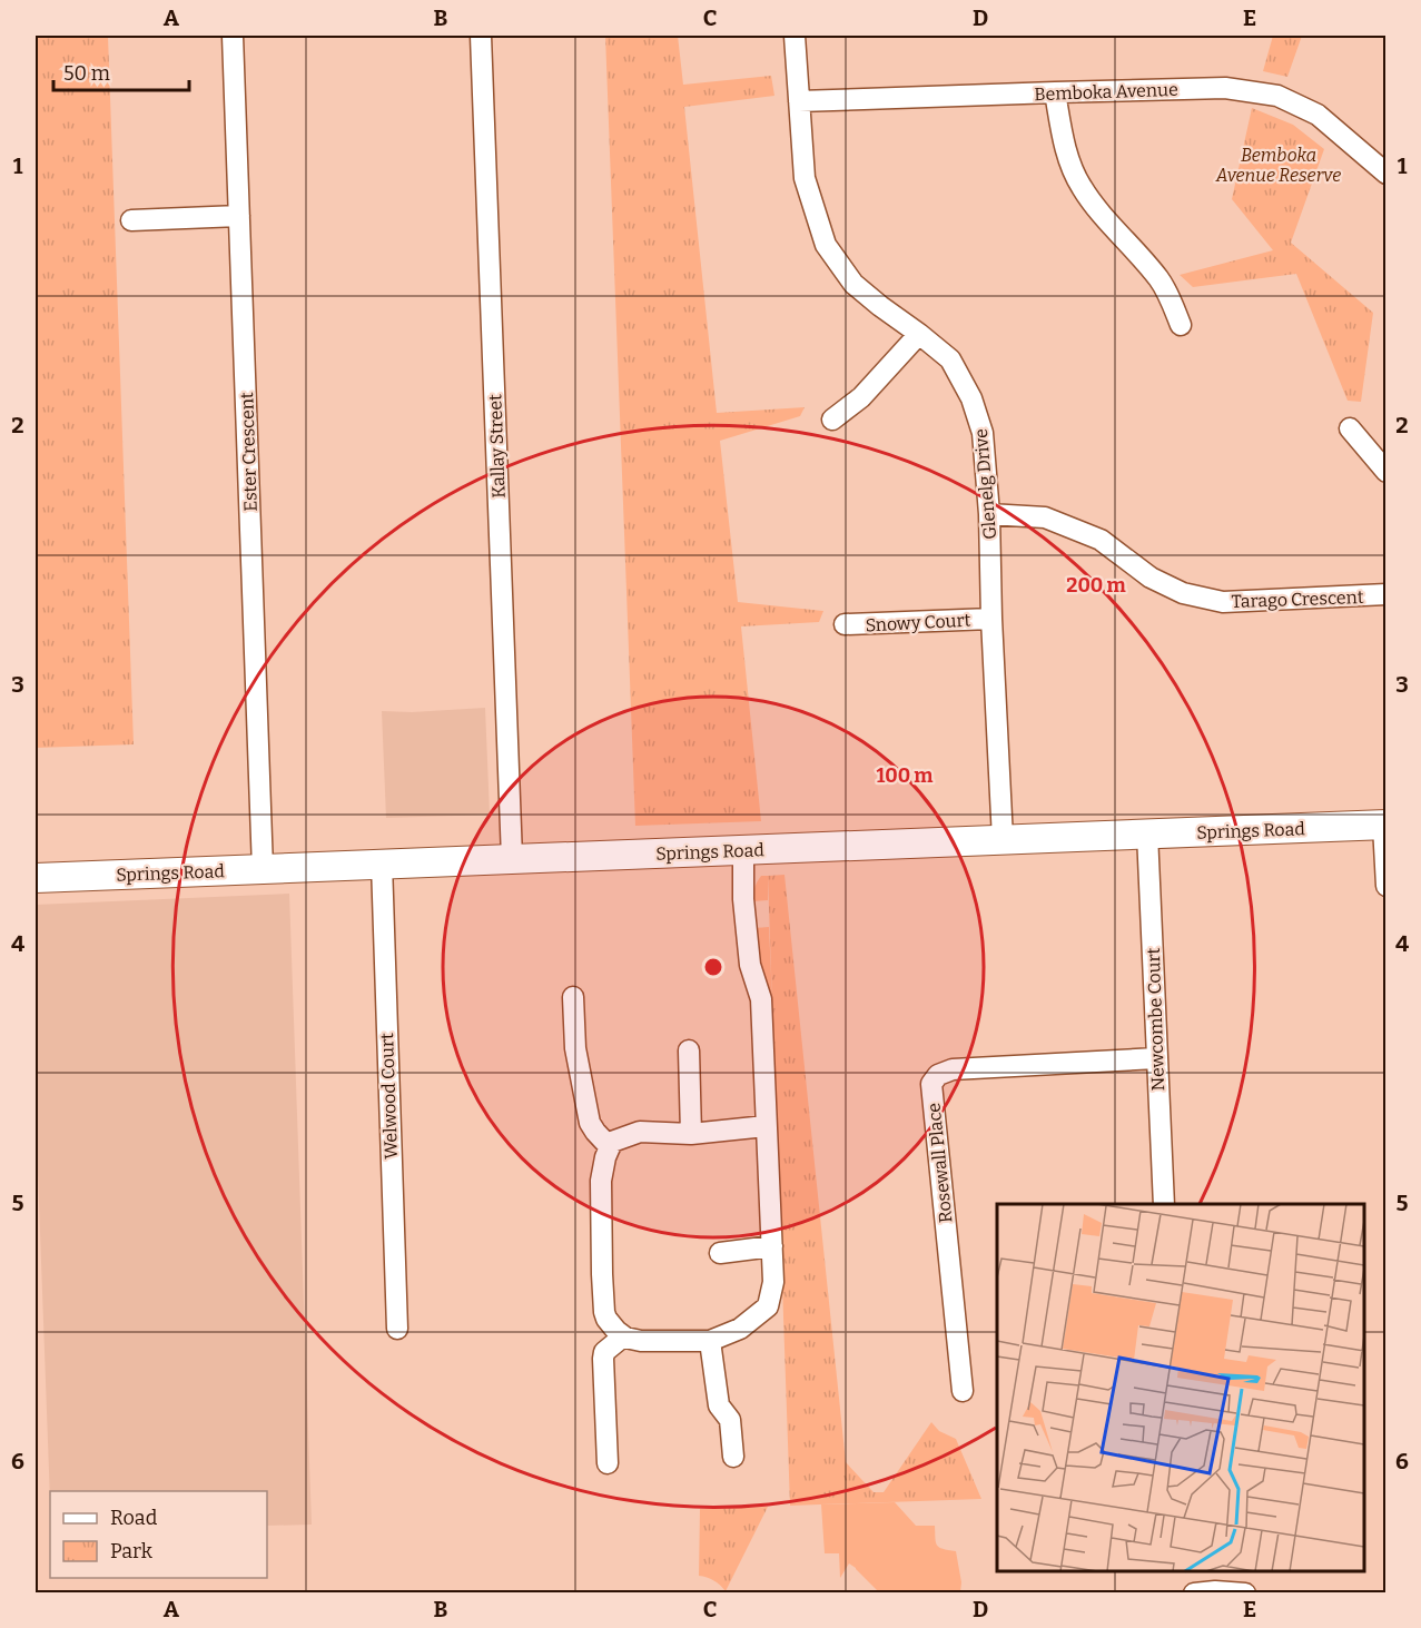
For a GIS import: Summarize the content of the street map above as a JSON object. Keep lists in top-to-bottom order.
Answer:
{
  "streets": {
    "main road": ["Springs Road"],
    "street": [
      "Bemboka Avenue",
      "Kallay Street",
      "Ester Crescent",
      "Glenelg Drive",
      "Tarago Crescent",
      "Snowy Court",
      "Newcombe Court",
      "Welwood Court",
      "Rosewall Place"
    ]
  },
  "crossings": [
    ["Bemboka Avenue", "Glenelg Drive"],
    ["Kallay Street", "Springs Road"],
    ["Ester Crescent", "Springs Road"],
    ["Glenelg Drive", "Tarago Crescent"],
    ["Glenelg Drive", "Snowy Court"],
    ["Glenelg Drive", "Springs Road"],
    ["Springs Road", "Newcombe Court"],
    ["Springs Road", "Welwood Court"],
    ["Newcombe Court", "Rosewall Place"]
  ],
  "parks": ["Bemboka Avenue Reserve"],
  "legend": ["Road", "Park"],
  "scale_bar": "50 m",
  "grid": {
    "columns": [
      "A",
      "B",
      "C",
      "D",
      "E"
    ],
    "rows": [
      "1",
      "2",
      "3",
      "4",
      "5",
      "6"
    ]
  },
  "rings": ["200 m", "100 m"]
}
